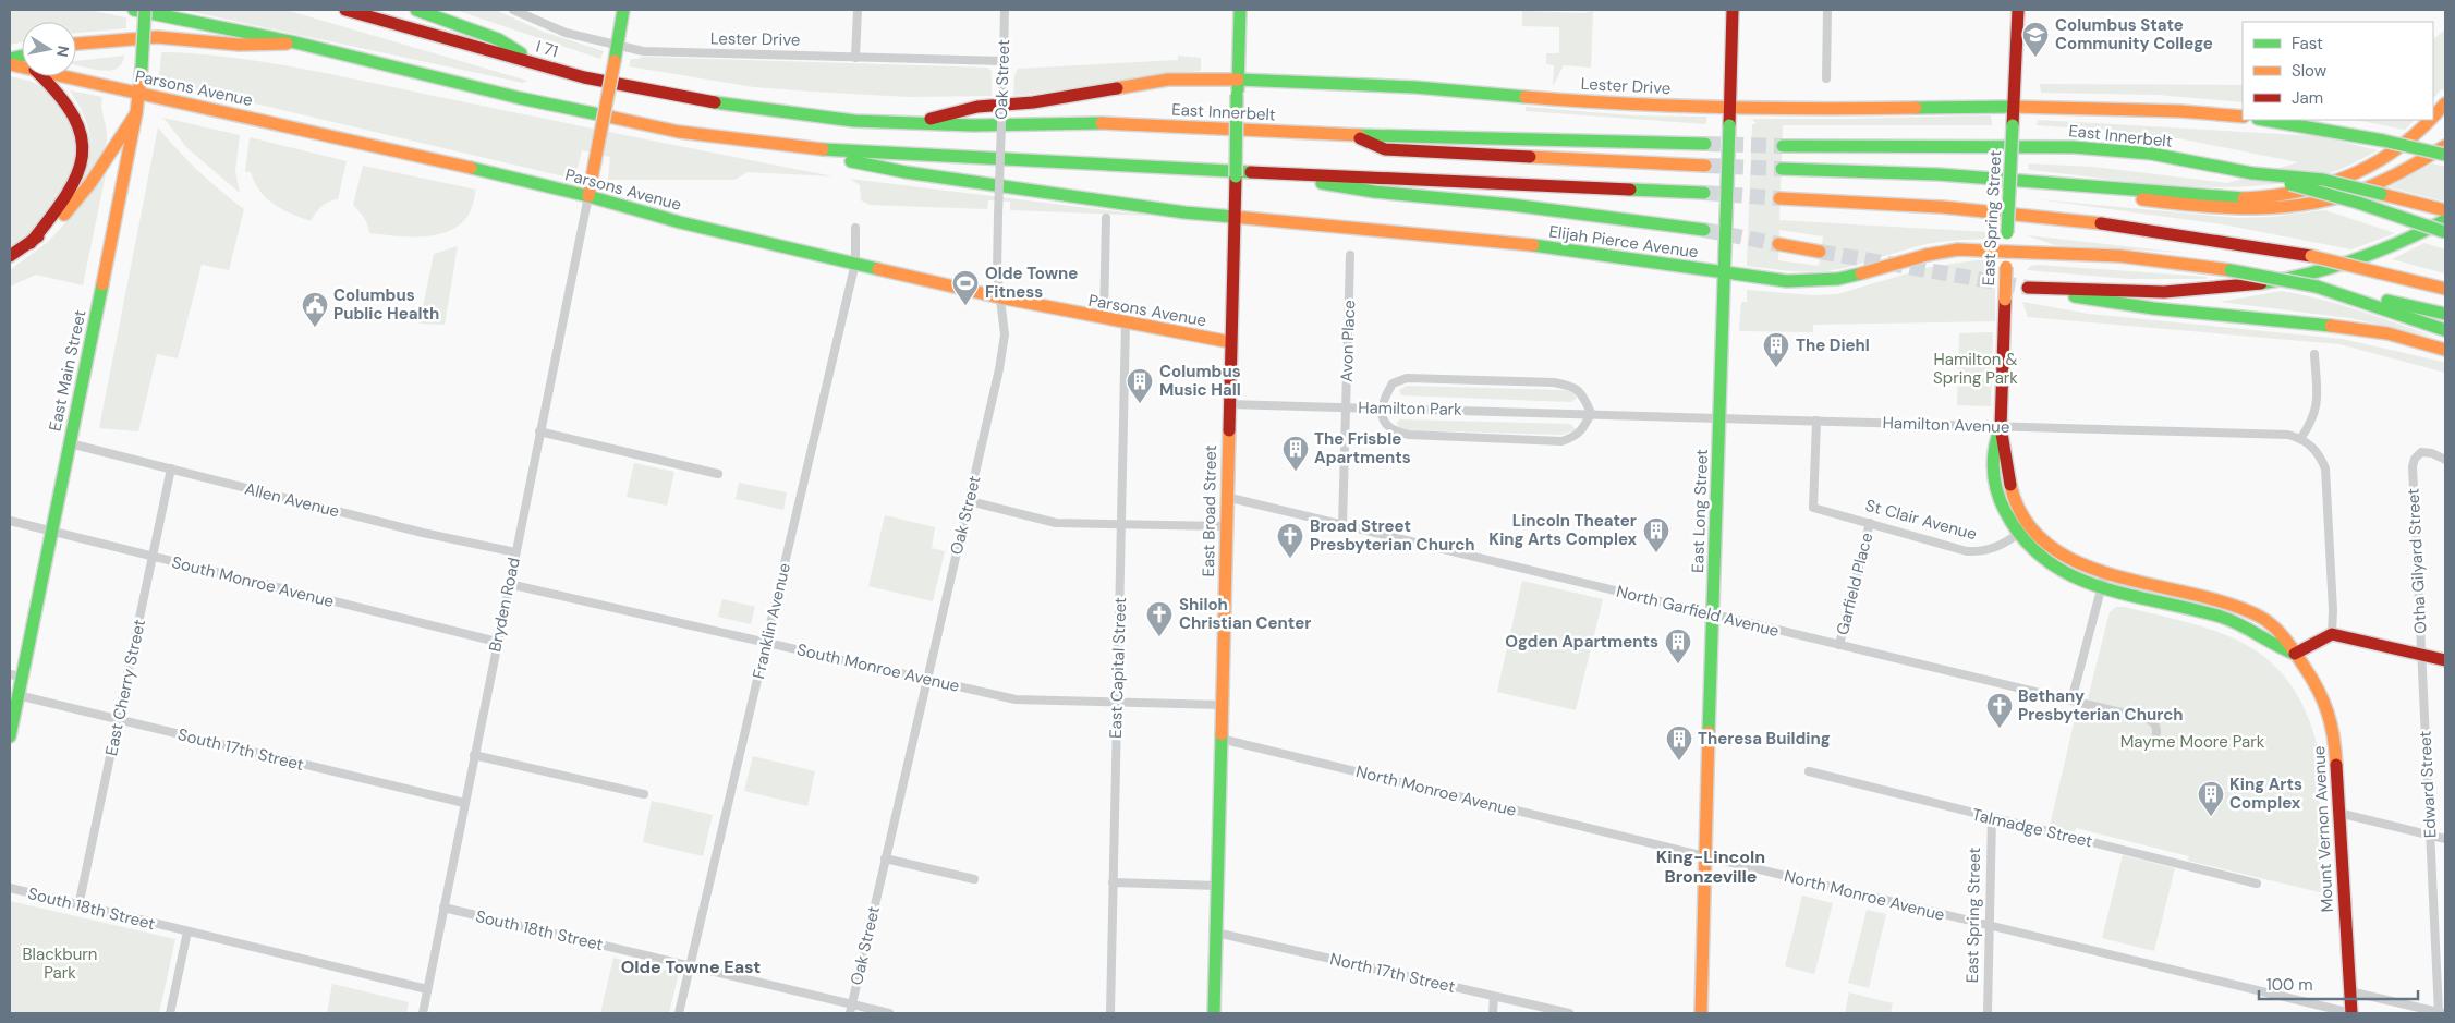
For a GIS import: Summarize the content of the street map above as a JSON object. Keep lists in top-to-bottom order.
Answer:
{
  "streets": {
    "main road": [
      "Lester Drive",
      "I 71",
      "Parsons Avenue",
      "East Innerbelt",
      "East Spring Street",
      "Elijah Pierce Avenue",
      "East Main Street",
      "East Broad Street",
      "East Long Street",
      "Mount Vernon Avenue"
    ],
    "street": [
      "Oak Street",
      "Avon Place",
      "Hamilton Park",
      "Hamilton Avenue",
      "Allen Avenue",
      "St Clair Avenue",
      "Otha Gilyard Street",
      "South Monroe Avenue",
      "Garfield Place",
      "Bryden Road",
      "North Garfield Avenue",
      "Franklin Avenue",
      "East Capital Street",
      "East Cherry Street",
      "South 17th Street",
      "Edward Street",
      "North Monroe Avenue",
      "Talmadge Street",
      "South 18th Street",
      "North 17th Street"
    ]
  },
  "crossings": [
    ["Lester Drive", "Oak Street"],
    ["Lester Drive", "East Innerbelt"],
    ["Lester Drive", "East Spring Street"],
    ["Lester Drive", "East Broad Street"],
    ["Lester Drive", "East Long Street"],
    ["I 71", "East Innerbelt"],
    ["Oak Street", "Parsons Avenue"],
    ["Oak Street", "South Monroe Avenue"],
    ["Oak Street", "South 18th Street"],
    ["Parsons Avenue", "East Main Street"],
    ["Parsons Avenue", "East Broad Street"],
    ["Parsons Avenue", "Bryden Road"],
    ["Parsons Avenue", "Franklin Avenue"],
    ["Parsons Avenue", "East Capital Street"],
    ["East Spring Street", "Elijah Pierce Avenue"],
    ["East Spring Street", "Hamilton Avenue"],
    ["East Spring Street", "North Monroe Avenue"],
    ["East Spring Street", "Talmadge Street"],
    ["East Spring Street", "Mount Vernon Avenue"],
    ["Elijah Pierce Avenue", "East Broad Street"],
    ["Elijah Pierce Avenue", "East Long Street"],
    ["Avon Place", "Hamilton Park"],
    ["Avon Place", "North Garfield Avenue"],
    ["East Main Street", "Allen Avenue"],
    ["East Main Street", "South Monroe Avenue"],
    ["East Main Street", "South 17th Street"],
    ["Hamilton Park", "Hamilton Avenue"],
    ["Hamilton Park", "East Broad Street"],
    ["Hamilton Avenue", "East Long Street"],
    ["Hamilton Avenue", "St Clair Avenue"],
    ["Hamilton Avenue", "Mount Vernon Avenue"],
    ["Allen Avenue", "Bryden Road"],
    ["Allen Avenue", "East Cherry Street"],
    ["East Broad Street", "South Monroe Avenue"],
    ["East Broad Street", "North Garfield Avenue"],
    ["East Broad Street", "North Monroe Avenue"],
    ["East Broad Street", "North 17th Street"],
    ["East Long Street", "North Garfield Avenue"],
    ["East Long Street", "North Monroe Avenue"],
    ["St Clair Avenue", "Garfield Place"],
    ["Otha Gilyard Street", "Edward Street"],
    ["South Monroe Avenue", "Bryden Road"],
    ["South Monroe Avenue", "Franklin Avenue"],
    ["South Monroe Avenue", "East Capital Street"],
    ["South Monroe Avenue", "East Cherry Street"],
    ["Garfield Place", "North Garfield Avenue"],
    ["Bryden Road", "South 17th Street"],
    ["Bryden Road", "South 18th Street"],
    ["Franklin Avenue", "South 18th Street"],
    ["East Cherry Street", "South 17th Street"],
    ["East Cherry Street", "South 18th Street"],
    ["North Monroe Avenue", "Mount Vernon Avenue"]
  ],
  "districts": ["King-Lincoln Bronzeville", "Olde Towne East"],
  "parks": ["Hamilton & Spring Park", "Mayme Moore Park", "Blackburn Park"],
  "places": {
    "school or university": ["Columbus State Community College"],
    "sports": ["Olde Towne Fitness"],
    "public building": ["Columbus Public Health"],
    "building": [
      "The Diehl",
      "Columbus Music Hall",
      "The Frisble Apartments",
      "Lincoln Theater King Arts Complex",
      "Ogden Apartments",
      "Theresa Building",
      "King Arts Complex"
    ],
    "church": ["Broad Street Presbyterian Church", "Shiloh Christian Center", "Bethany Presbyterian Church"]
  },
  "legend": ["Fast", "Slow", "Jam"],
  "scale_bar": "100 m",
  "north": "right"
}
